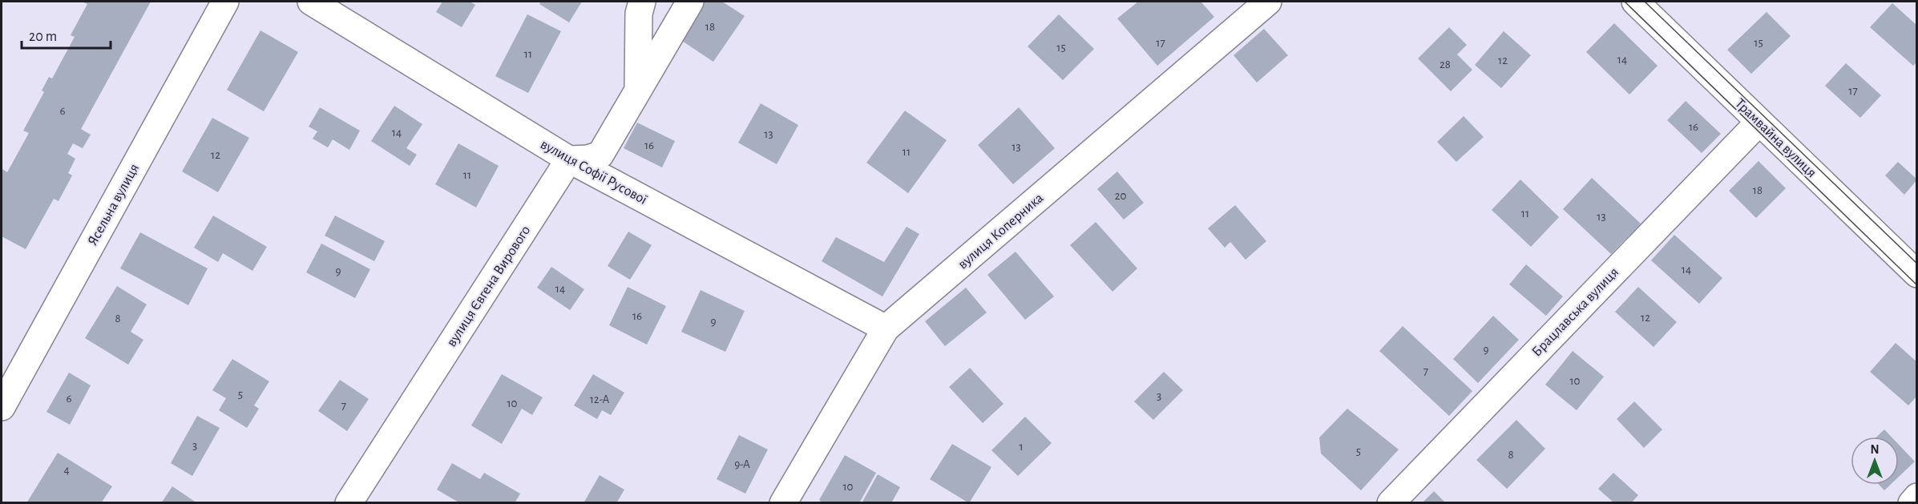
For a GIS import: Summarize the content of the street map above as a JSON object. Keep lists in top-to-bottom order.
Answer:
{
  "streets": {
    "street": [
      "Трамвайна вулиця",
      "вулиця Софії Русової",
      "Ясельна вулиця",
      "вулиця Коперника",
      "вулиця Євгена Вирового",
      "Брацлавська вулиця"
    ]
  },
  "crossings": [
    ["Трамвайна вулиця", "Брацлавська вулиця"],
    ["вулиця Софії Русової", "вулиця Коперника"],
    ["вулиця Софії Русової", "вулиця Євгена Вирового"]
  ],
  "house_numbers": [
    "18",
    "17",
    "15",
    "15",
    "11",
    "14",
    "12",
    "28",
    "17",
    "6",
    "16",
    "14",
    "13",
    "16",
    "13",
    "11",
    "12",
    "11",
    "18",
    "20",
    "11",
    "13",
    "14",
    "9",
    "14",
    "16",
    "12",
    "8",
    "9",
    "9",
    "7",
    "10",
    "5",
    "3",
    "6",
    "12-А",
    "10",
    "7",
    "3",
    "1",
    "5",
    "8",
    "9-А",
    "4",
    "10"
  ],
  "scale_bar": "20 m",
  "north": "top"
}
